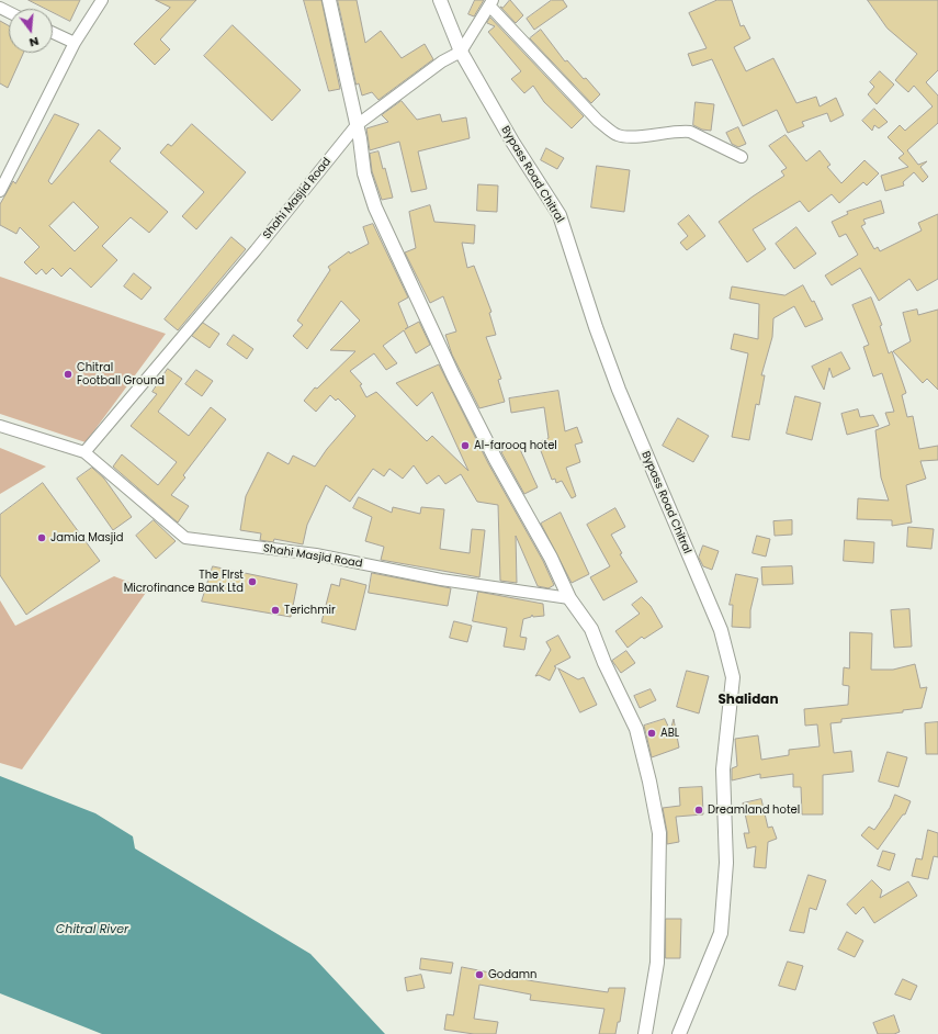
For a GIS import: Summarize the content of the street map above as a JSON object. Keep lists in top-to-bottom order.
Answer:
{
  "streets": {
    "street": ["Bypass Road Chitral", "Shahi Masjid Road"]
  },
  "crossings": [
    ["Bypass Road Chitral", "Shahi Masjid Road"]
  ],
  "districts": ["Shalidan"],
  "water": ["Chitral River"],
  "places": [
    "Chitral Football Ground",
    "Al-farooq hotel",
    "Jamia Masjid",
    "The FIrst Microfinance Bank Ltd",
    "Terichmir",
    "ABL",
    "Dreamland hotel",
    "Godamn"
  ],
  "north": "bottom"
}
